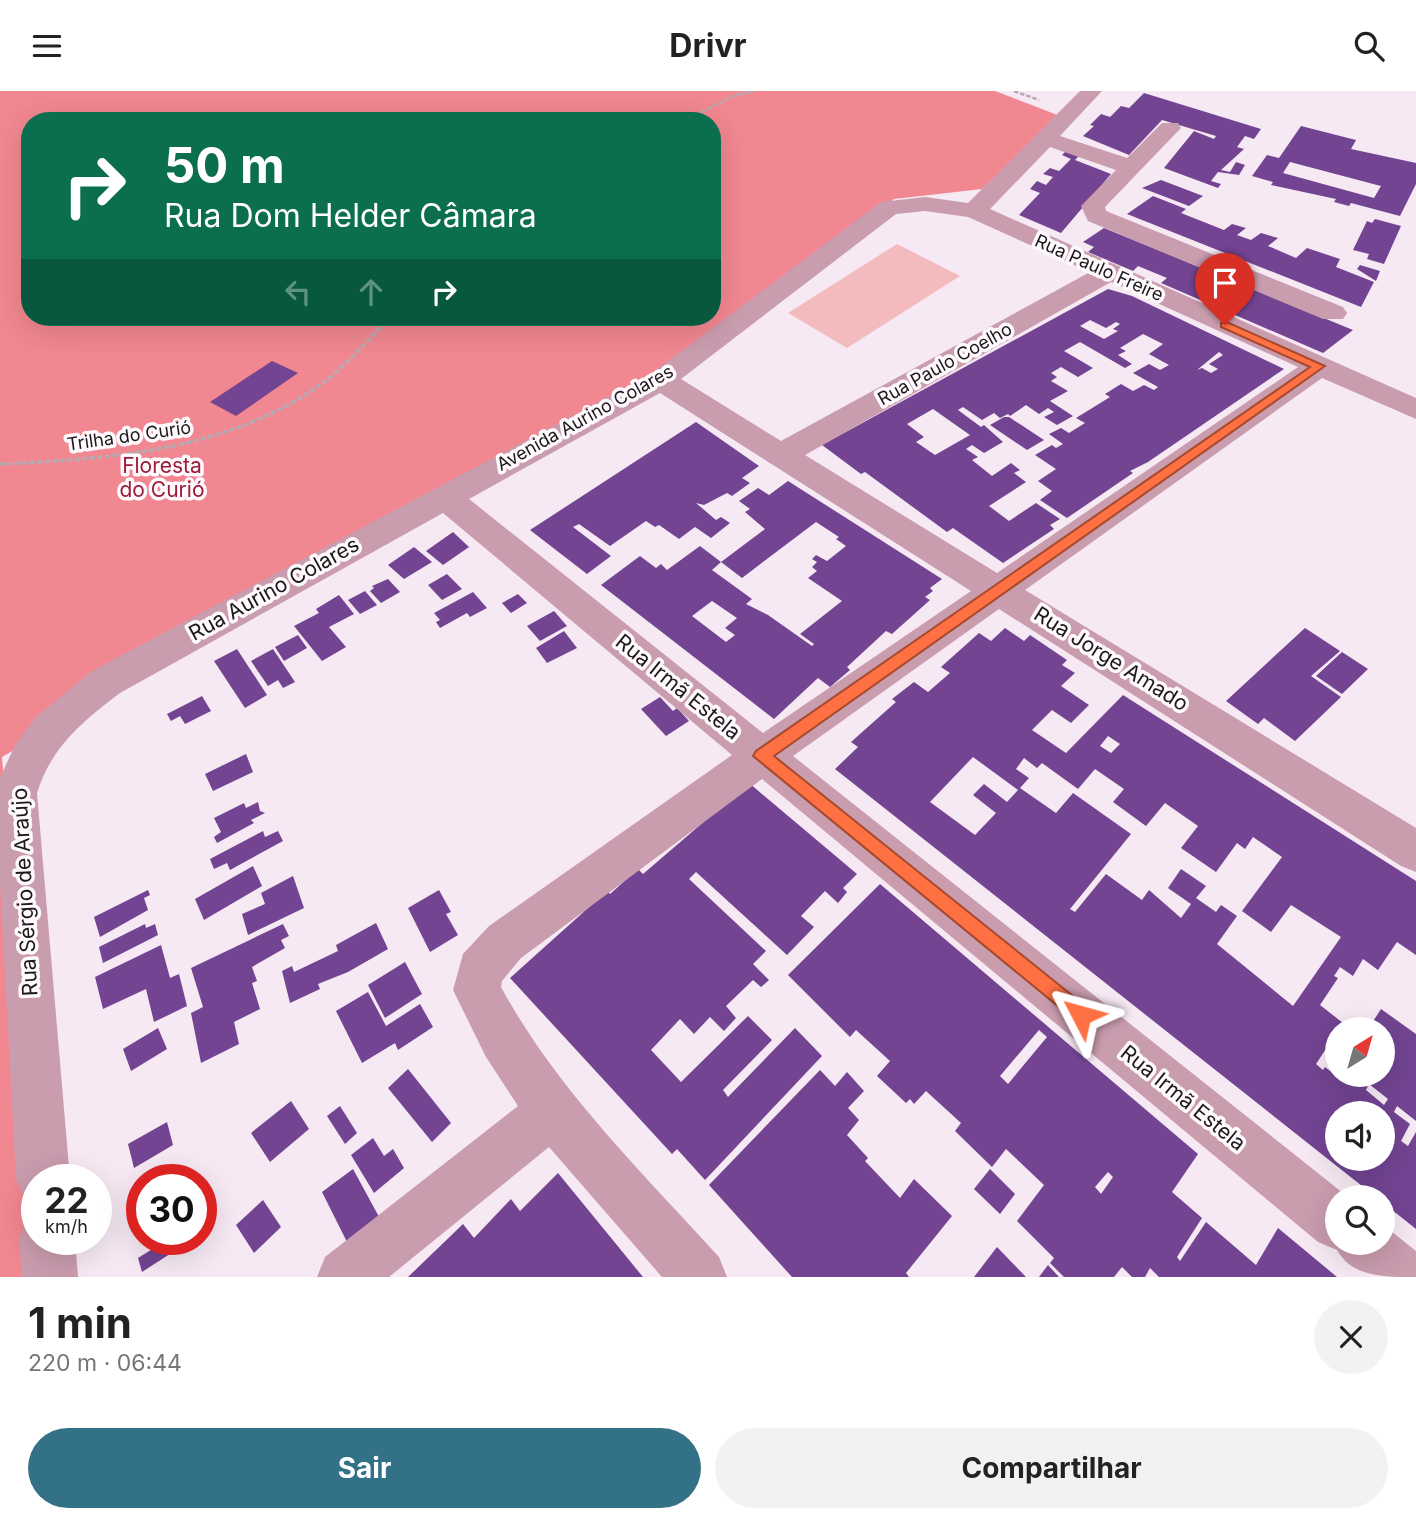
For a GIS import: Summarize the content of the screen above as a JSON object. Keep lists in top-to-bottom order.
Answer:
{
  "streets": {
    "street": [
      "Rua Paulo Freire",
      "Rua Paulo Coelho",
      "Avenida Aurino Colares",
      "Rua Aurino Colares",
      "Rua Jorge Amado",
      "Rua Irmã Estela",
      "Rua Sérgio de Araújo"
    ],
    "path": ["Trilha do Curió"]
  },
  "crossings": [
    ["Rua Paulo Freire", "Rua Paulo Coelho"],
    ["Rua Paulo Freire", "Avenida Aurino Colares"],
    ["Rua Paulo Coelho", "Rua Jorge Amado"],
    ["Avenida Aurino Colares", "Rua Aurino Colares"],
    ["Avenida Aurino Colares", "Rua Jorge Amado"],
    ["Avenida Aurino Colares", "Rua Irmã Estela"],
    ["Rua Aurino Colares", "Rua Irmã Estela"],
    ["Rua Aurino Colares", "Rua Sérgio de Araújo"]
  ],
  "parks": ["Floresta do Curió"],
  "north": "top right",
  "page": {
    "header": "Drivr",
    "turn": ["50 m", "Rua Dom Helder Câmara"],
    "speed": "22 km/h",
    "limit": "30",
    "heading": ["1 min", "220 m · 06:44"],
    "buttons": ["Sair", "Compartilhar"]
  }
}
